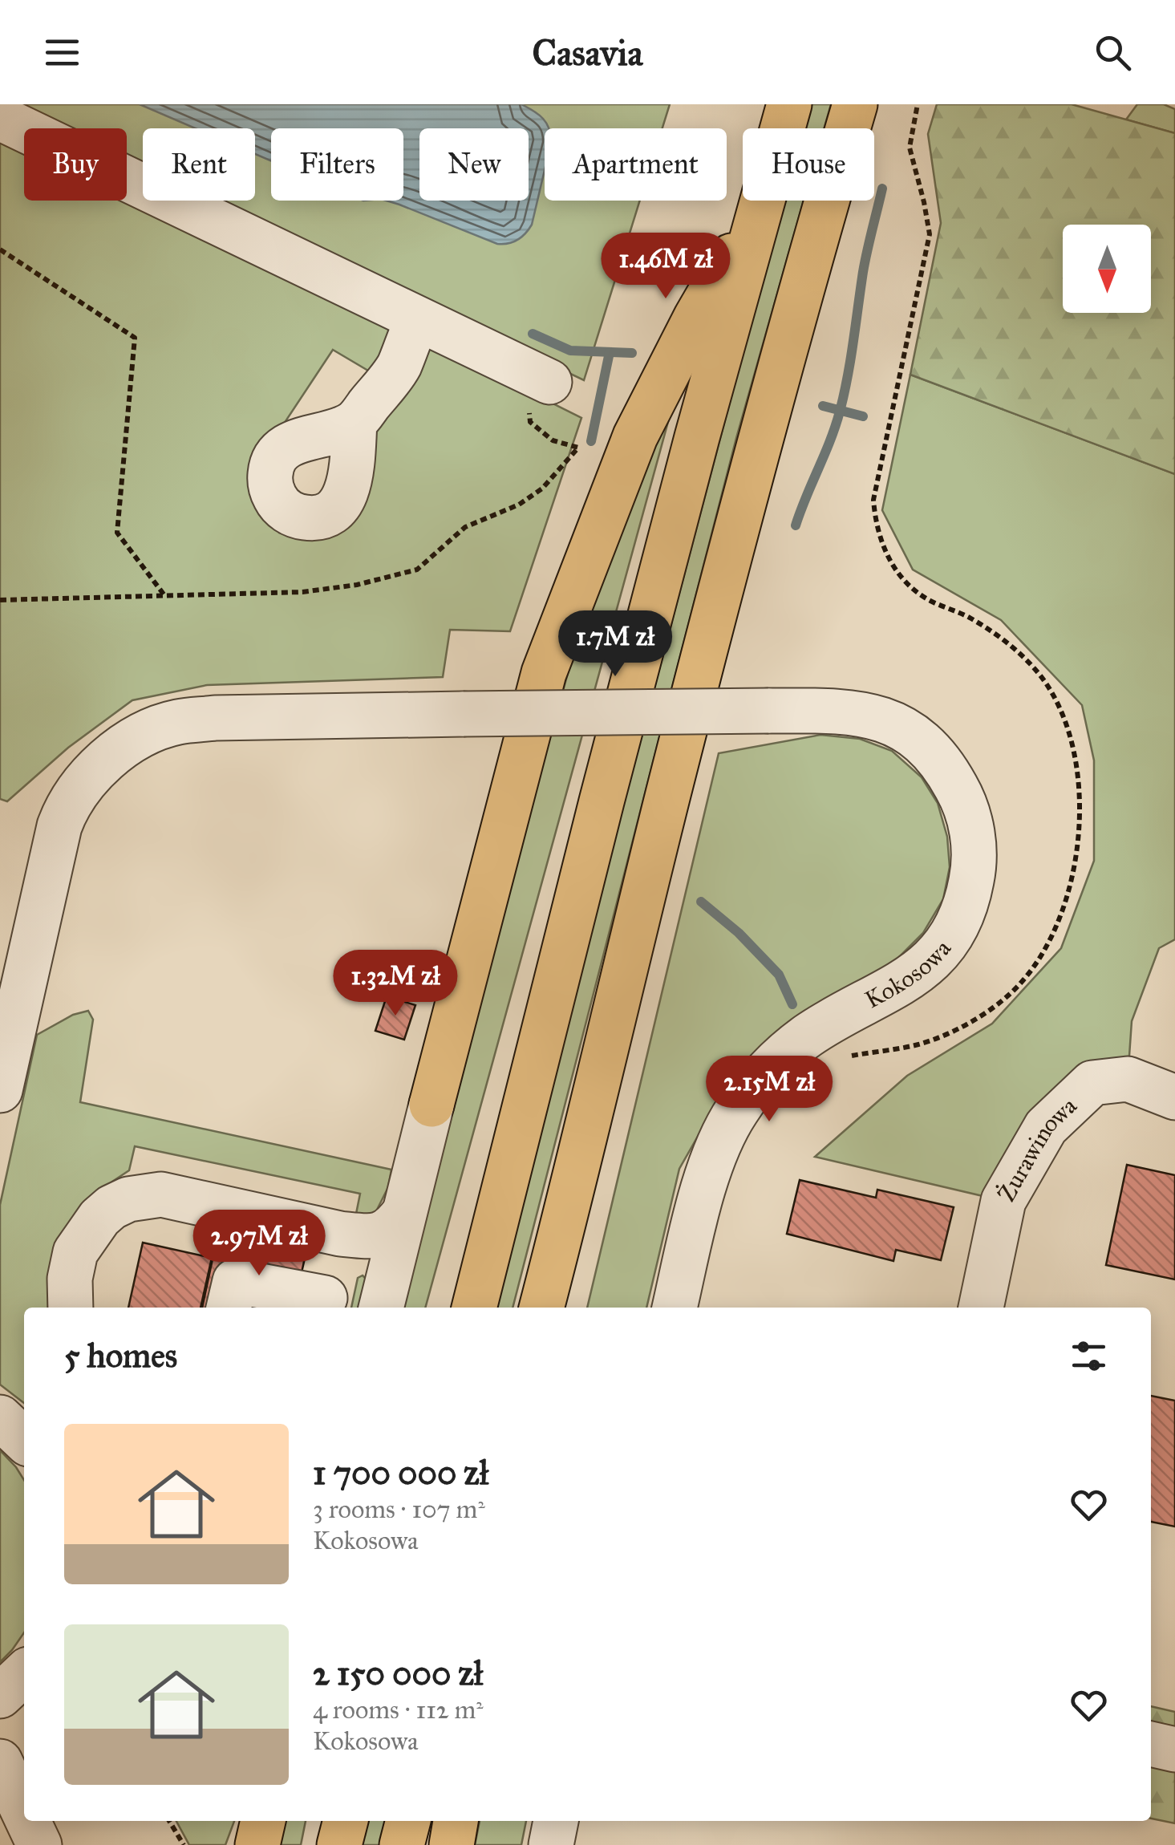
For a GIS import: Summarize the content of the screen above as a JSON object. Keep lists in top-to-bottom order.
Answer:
{
  "streets": {
    "street": ["Kokosowa", "Żurawinowa"]
  },
  "north": "bottom",
  "page": {
    "header": "Casavia",
    "chip": [
      "Buy",
      "Rent",
      "Filters",
      "New",
      "Apartment",
      "House"
    ],
    "price": [
      "1.46M zł",
      "1.7M zł",
      "1.32M zł",
      "2.15M zł",
      "2.97M zł"
    ],
    "heading": "5 homes",
    "list": [
      {
        "name": "1 700 000 zł",
        "note": "3 rooms · 107 m² · Kokosowa"
      },
      {
        "name": "2 150 000 zł",
        "note": "4 rooms · 112 m² · Kokosowa"
      }
    ]
  }
}
